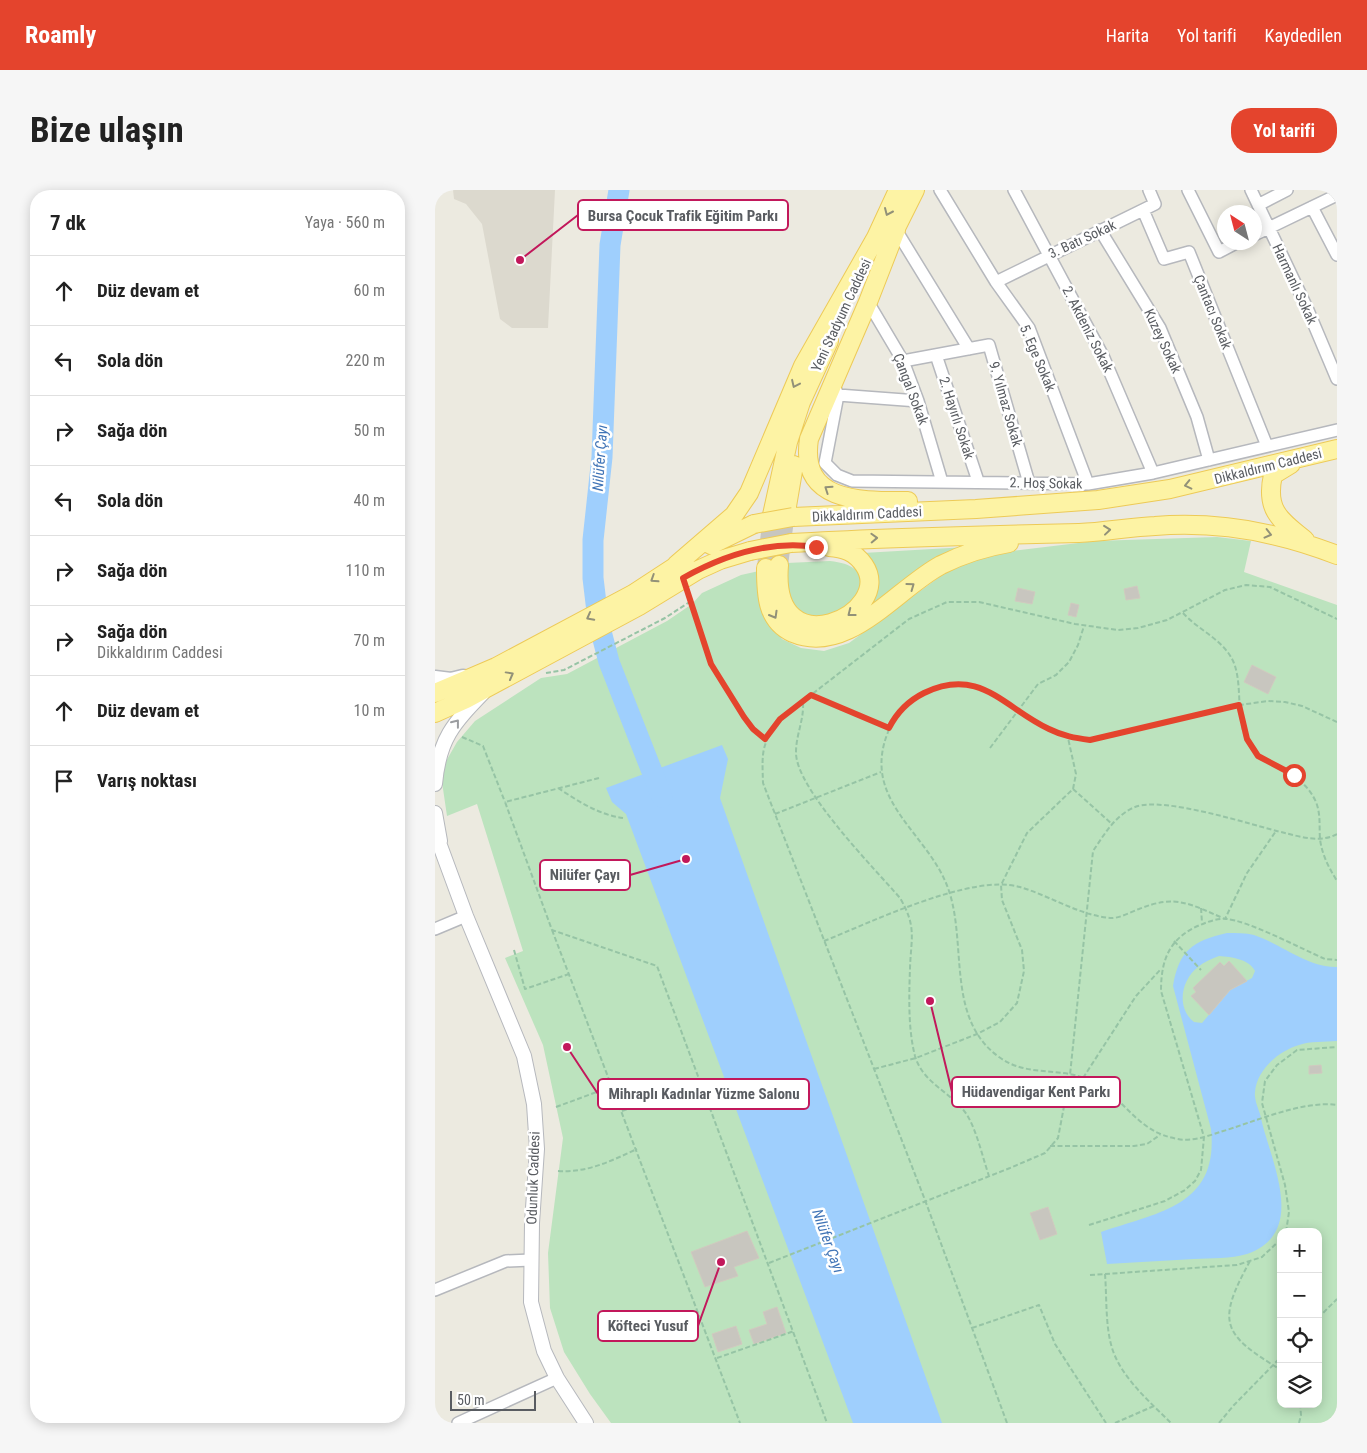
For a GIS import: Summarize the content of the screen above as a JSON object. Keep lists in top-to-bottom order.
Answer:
{
  "streets": {
    "main road": ["Yeni Stadyum Caddesi", "Dikkaldırım Caddesi"],
    "street": [
      "3. Batı Sokak",
      "Harmanlı Sokak",
      "Çantacı Sokak",
      "2. Akdeniz Sokak",
      "Kuzey Sokak",
      "5. Ege Sokak",
      "Çangal Sokak",
      "9. Yılmaz Sokak",
      "2. Hayırlı Sokak",
      "2. Hoş Sokak",
      "Odunluk Caddesi"
    ]
  },
  "crossings": [
    ["3. Batı Sokak", "Çantacı Sokak"],
    ["3. Batı Sokak", "2. Akdeniz Sokak"],
    ["3. Batı Sokak", "Kuzey Sokak"],
    ["3. Batı Sokak", "5. Ege Sokak"],
    ["Çantacı Sokak", "2. Hoş Sokak"],
    ["2. Akdeniz Sokak", "2. Hoş Sokak"],
    ["Kuzey Sokak", "2. Hoş Sokak"],
    ["5. Ege Sokak", "2. Hoş Sokak"],
    ["Çangal Sokak", "9. Yılmaz Sokak"],
    ["Çangal Sokak", "2. Hoş Sokak"],
    ["9. Yılmaz Sokak", "2. Hayırlı Sokak"],
    ["9. Yılmaz Sokak", "2. Hoş Sokak"],
    ["2. Hayırlı Sokak", "2. Hoş Sokak"]
  ],
  "water": ["Nilüfer Çayı"],
  "places": [
    "Bursa Çocuk Trafik Eğitim Parkı",
    "Nilüfer Çayı",
    "Hüdavendigar Kent Parkı",
    "Mihraplı Kadınlar Yüzme Salonu",
    "Köfteci Yusuf"
  ],
  "scale_bar": "50 m",
  "north": "top left",
  "page": {
    "header": "Roamly",
    "nav": ["Harita", "Yol tarifi", "Kaydedilen"],
    "buttons": "Yol tarifi",
    "title": "Bize ulaşın",
    "heading": ["7 dk", "Yaya · 560 m"],
    "list": [
      ["Düz devam et", "60 m"],
      ["Sola dön", "220 m"],
      ["Sağa dön", "50 m"],
      ["Sola dön", "40 m"],
      ["Sağa dön", "110 m"],
      ["Sağa dön", "Dikkaldırım Caddesi", "70 m"],
      ["Düz devam et", "10 m"],
      "Varış noktası"
    ],
    "map_buttons": ["+", "−"],
    "scale": "50 m"
  }
}
